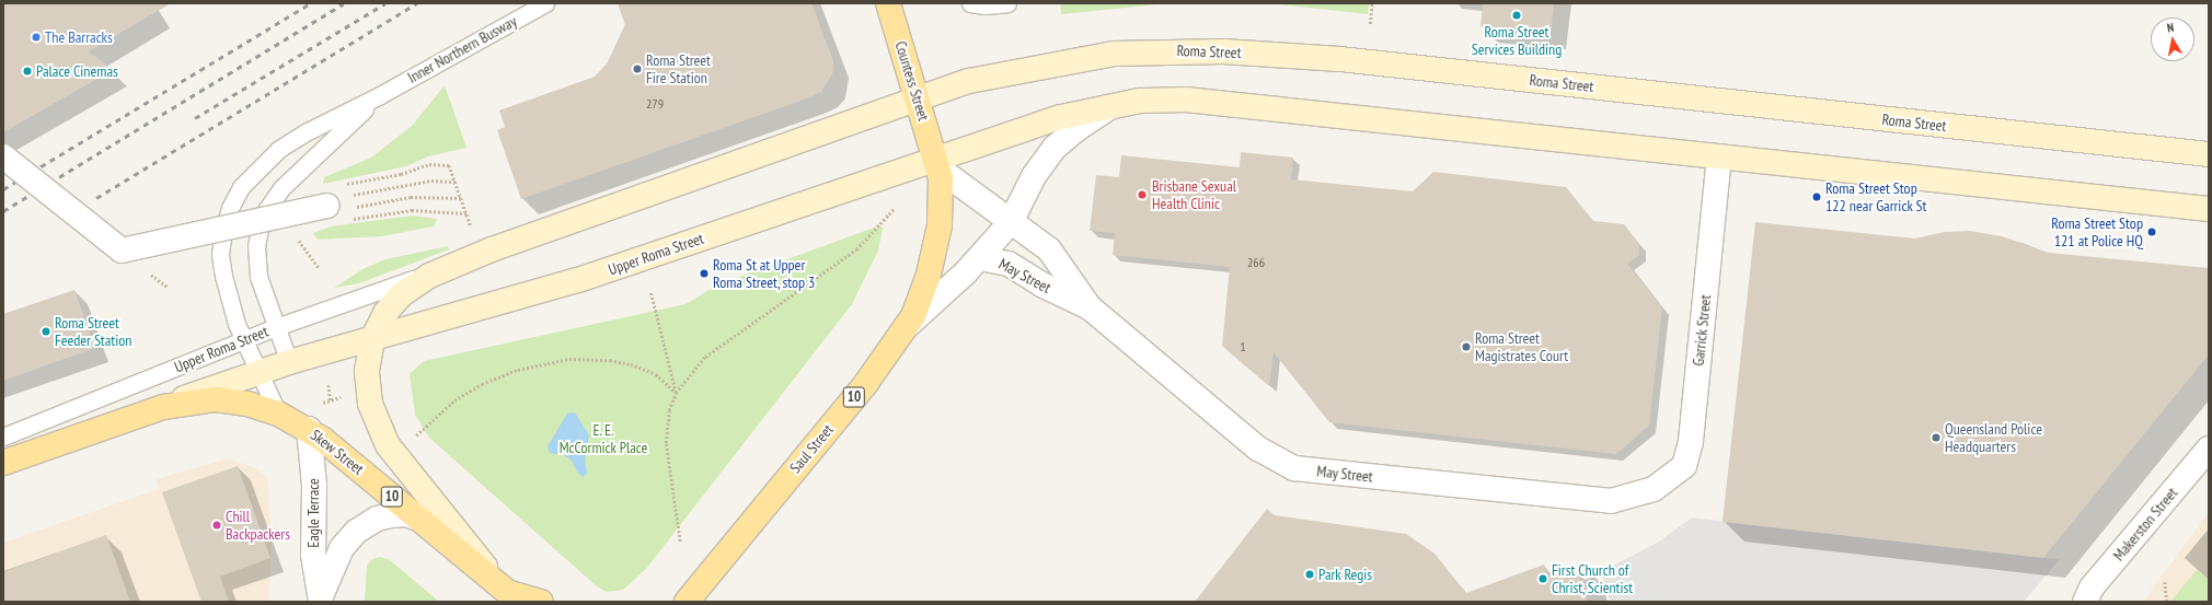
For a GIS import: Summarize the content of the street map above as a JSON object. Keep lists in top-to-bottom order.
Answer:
{
  "streets": {
    "main road": [
      "Roma Street",
      "Countess Street",
      "Upper Roma Street",
      "10",
      "Saul Street",
      "Skew Street"
    ],
    "street": [
      "May Street",
      "Garrick Street",
      "Eagle Terrace",
      "Makerston Street"
    ],
    "lane": ["Inner Northern Busway"]
  },
  "crossings": [
    ["Inner Northern Busway", "Upper Roma Street"],
    ["Inner Northern Busway", "Skew Street"],
    ["Roma Street", "Countess Street"],
    ["Roma Street", "Upper Roma Street"],
    ["Countess Street", "Upper Roma Street"],
    ["Countess Street", "May Street"],
    ["Countess Street", "Saul Street"],
    ["Upper Roma Street", "May Street"],
    ["Upper Roma Street", "Saul Street"],
    ["Upper Roma Street", "Skew Street"],
    ["May Street", "Garrick Street"],
    ["May Street", "Saul Street"],
    ["Skew Street", "Eagle Terrace"]
  ],
  "parks": ["E. E. McCormick Place"],
  "places": [
    "Roma Street Services Building",
    "The Barracks",
    "Roma Street Fire Station",
    "Palace Cinemas",
    "Brisbane Sexual Health Clinic",
    "Roma Street Stop 122 near Garrick St",
    "Roma Street Stop 121 at Police HQ",
    "Roma St at Upper Roma Street, stop 3",
    "Roma Street Feeder Station",
    "Roma Street Magistrates Court",
    "Queensland Police Headquarters",
    "Chill Backpackers",
    "Park Regis",
    "First Church of Christ, Scientist"
  ],
  "house_numbers": ["279", "266", "1"],
  "north": "top"
}
